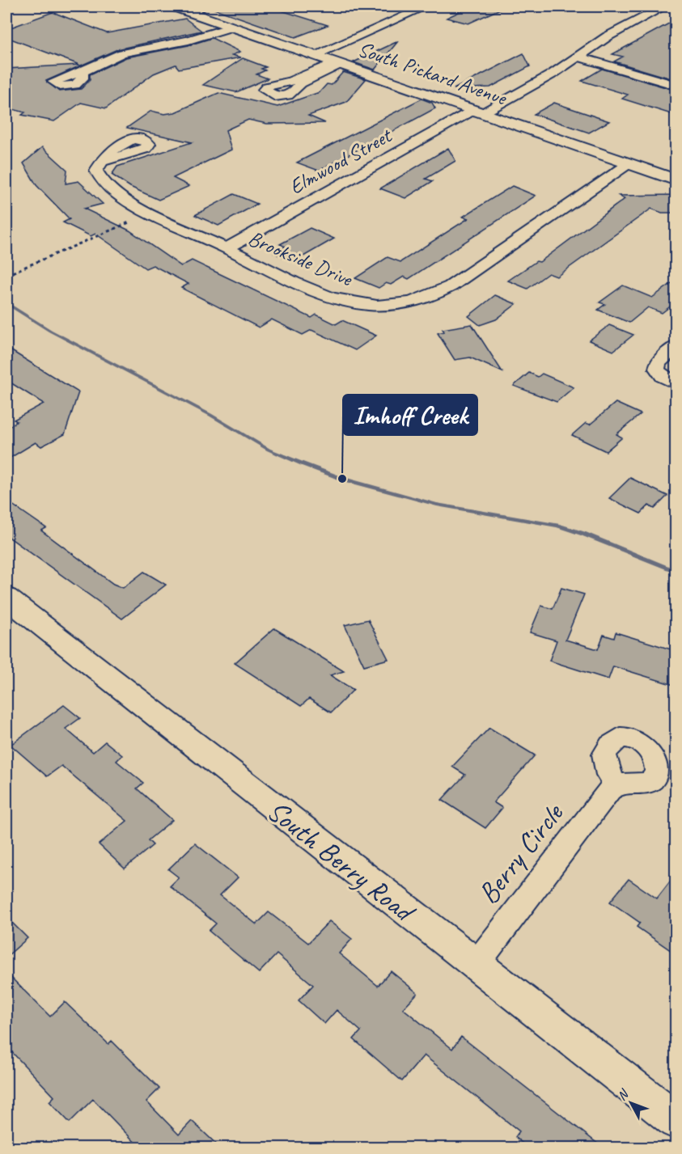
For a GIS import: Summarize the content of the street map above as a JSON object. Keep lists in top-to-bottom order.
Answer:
{
  "streets": {
    "street": [
      "South Pickard Avenue",
      "Elmwood Street",
      "Brookside Drive",
      "Berry Circle",
      "South Berry Road"
    ]
  },
  "crossings": [
    ["South Pickard Avenue", "Elmwood Street"],
    ["South Pickard Avenue", "Brookside Drive"],
    ["Elmwood Street", "Brookside Drive"],
    ["Berry Circle", "South Berry Road"]
  ],
  "places": ["Imhoff Creek"],
  "north": "top left"
}
